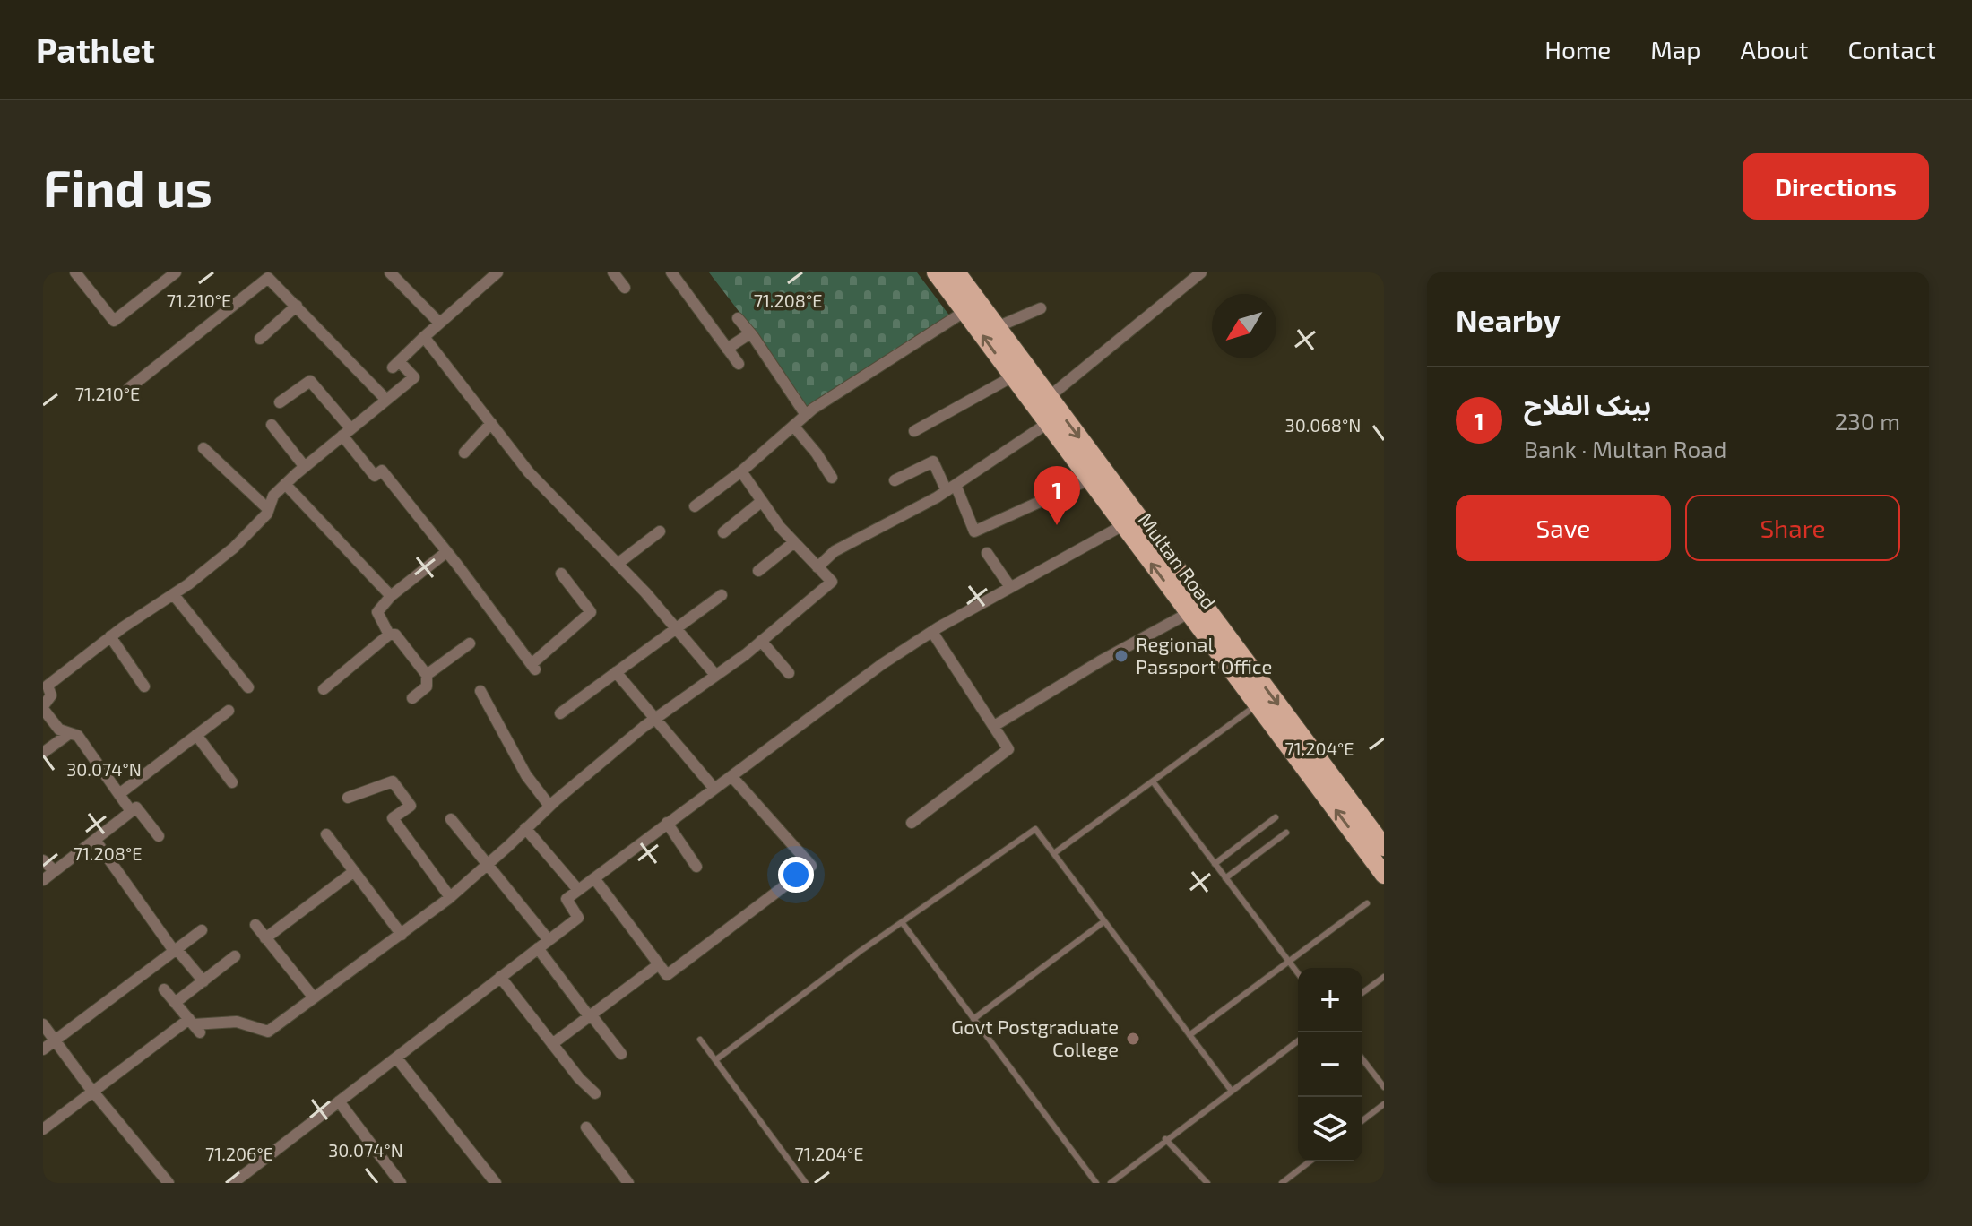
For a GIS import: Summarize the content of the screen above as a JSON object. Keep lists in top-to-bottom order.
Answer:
{
  "streets": {
    "main road": ["Multan Road"]
  },
  "places": ["Regional Passport Office", "Govt Postgraduate College"],
  "north": "bottom left",
  "page": {
    "header": "Pathlet",
    "nav": [
      "Home",
      "Map",
      "About",
      "Contact"
    ],
    "buttons": [
      "Directions",
      ["Save", "Share"]
    ],
    "title": "Find us",
    "heading": "Nearby",
    "list": [
      {
        "mark": "1",
        "name": "بینک الفلاح",
        "note": "Bank · Multan Road",
        "value": "230 m"
      }
    ],
    "pins": "1",
    "map_buttons": ["+", "−"]
  },
  "coordinates": [
    "71.208°E",
    "71.210°E",
    "30.068°N",
    "71.204°E",
    "30.074°N",
    "71.206°E"
  ]
}
